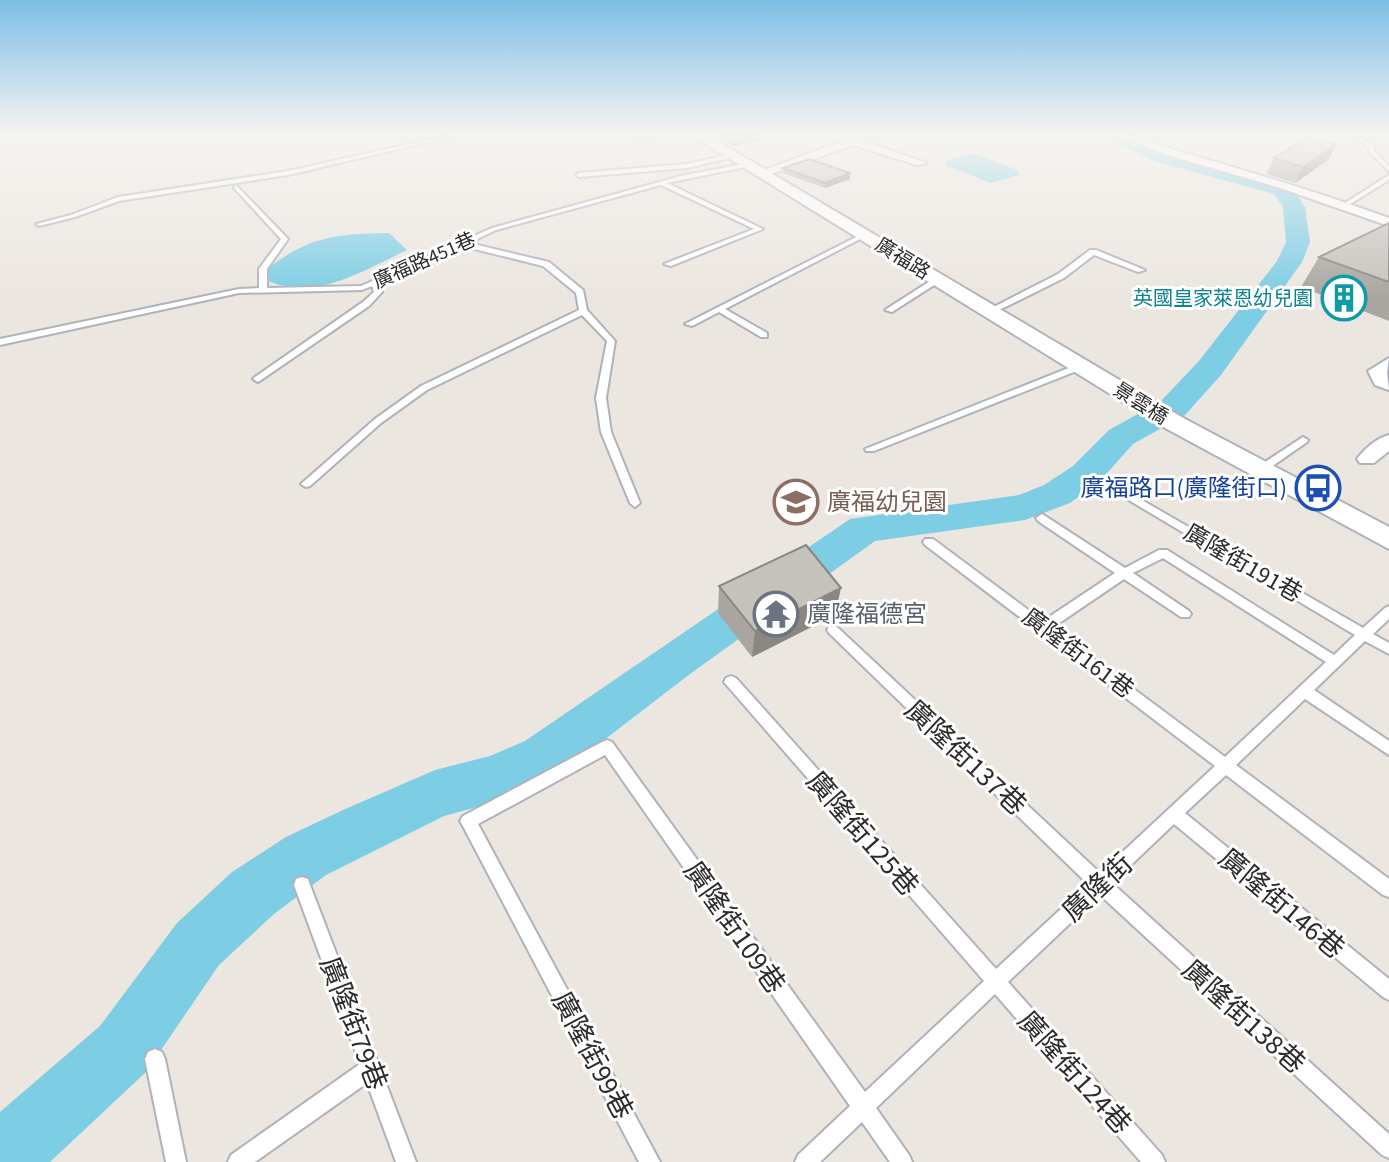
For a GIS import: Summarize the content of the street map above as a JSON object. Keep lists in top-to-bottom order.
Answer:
{
  "streets": {
    "street": ["廣福路", "景雲橋"],
    "lane": [
      "廣福路451巷",
      "廣隆街191巷",
      "廣隆街161巷",
      "廣隆街137巷",
      "廣隆街125巷",
      "廣隆街",
      "廣隆街146巷",
      "廣隆街109巷",
      "廣隆街138巷",
      "廣隆街79巷",
      "廣隆街99巷",
      "廣隆街124巷"
    ]
  },
  "crossings": [
    ["廣福路", "景雲橋"],
    ["廣隆街191巷", "廣隆街"],
    ["廣隆街161巷", "廣隆街"],
    ["廣隆街137巷", "廣隆街"],
    ["廣隆街137巷", "廣隆街138巷"],
    ["廣隆街125巷", "廣隆街"],
    ["廣隆街125巷", "廣隆街124巷"],
    ["廣隆街", "廣隆街146巷"],
    ["廣隆街", "廣隆街109巷"],
    ["廣隆街", "廣隆街138巷"],
    ["廣隆街", "廣隆街124巷"],
    ["廣隆街109巷", "廣隆街99巷"]
  ],
  "places": {
    "building": ["英國皇家萊恩幼兒園"],
    "bus stop": ["廣福路口(廣隆街口)"],
    "school or university": ["廣福幼兒園"],
    "temple": ["廣隆福德宮"]
  }
}
